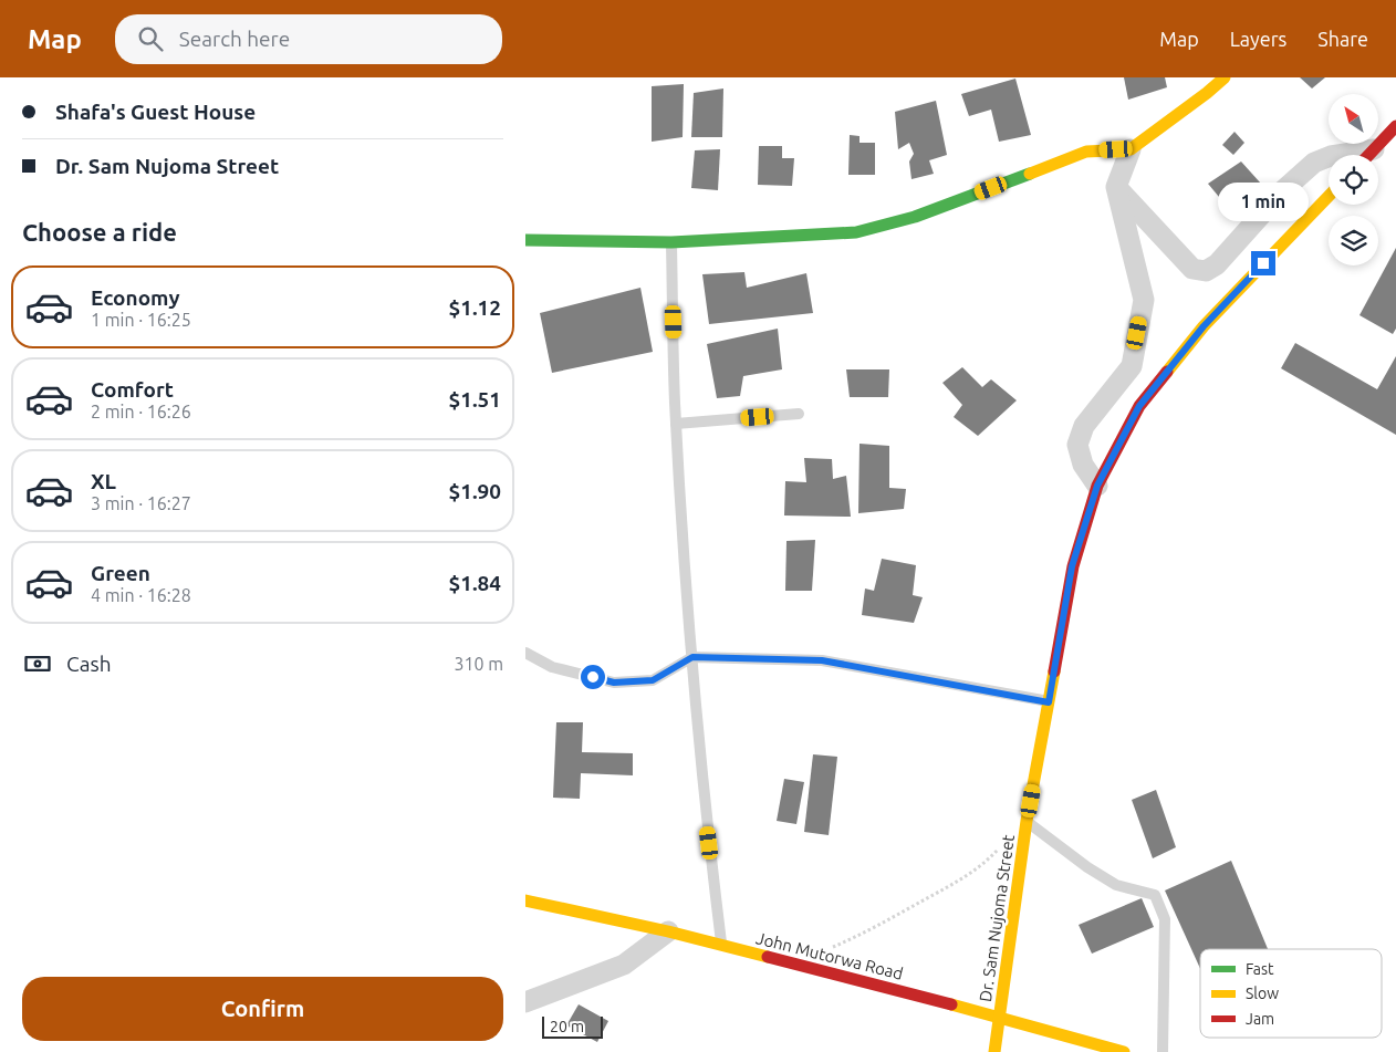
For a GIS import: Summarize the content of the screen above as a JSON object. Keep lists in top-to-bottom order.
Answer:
{
  "streets": {
    "street": ["Dr. Sam Nujoma Street", "John Mutorwa Road"]
  },
  "crossings": [
    ["Dr. Sam Nujoma Street", "John Mutorwa Road"]
  ],
  "legend": ["Fast", "Slow", "Jam"],
  "scale_bar": "20 m",
  "north": "top left",
  "page": {
    "header": "Map",
    "search": "Search here",
    "nav": ["Map", "Layers", "Share"],
    "banner": ["Shafa's Guest House", "Dr. Sam Nujoma Street"],
    "bubble": "1 min",
    "heading": "Choose a ride",
    "list": [
      {
        "name": "Economy",
        "note": "1 min · 16:25",
        "value": "$1.12"
      },
      {
        "name": "Comfort",
        "note": "2 min · 16:26",
        "value": "$1.51"
      },
      {
        "name": "XL",
        "note": "3 min · 16:27",
        "value": "$1.90"
      },
      {
        "name": "Green",
        "note": "4 min · 16:28",
        "value": "$1.84"
      }
    ],
    "pay": ["Cash", "310 m"],
    "buttons": "Confirm",
    "scale": "20 m"
  }
}
